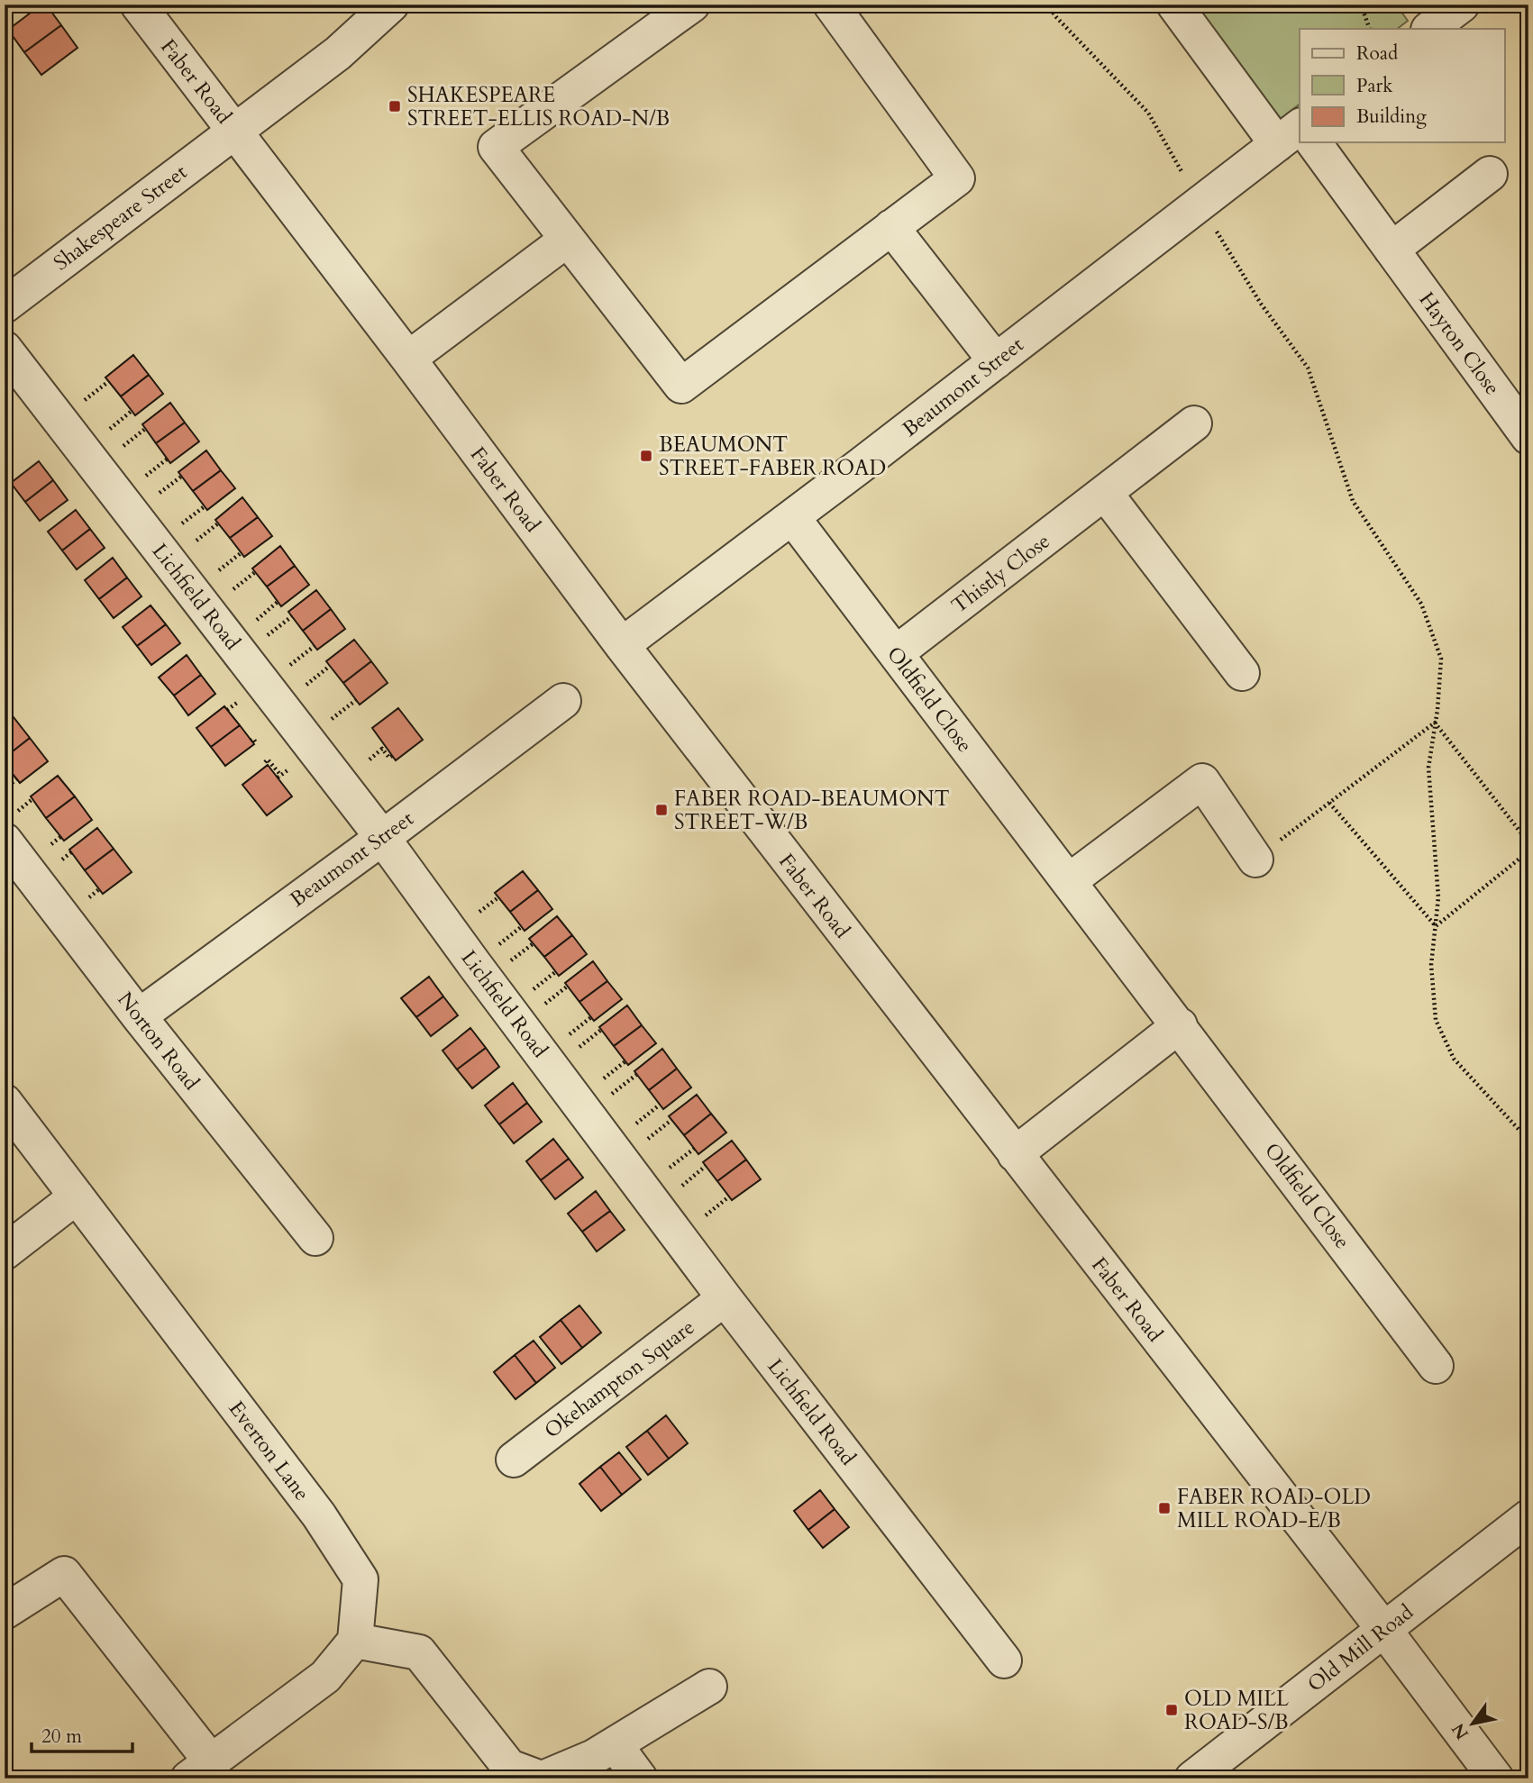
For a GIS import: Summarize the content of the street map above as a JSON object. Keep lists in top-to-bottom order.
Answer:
{
  "streets": {
    "street": [
      "Faber Road",
      "Shakespeare Street",
      "Hayton Close",
      "Beaumont Street",
      "Thistly Close",
      "Lichfield Road",
      "Oldfield Close",
      "Norton Road",
      "Okehampton Square",
      "Everton Lane",
      "Old Mill Road"
    ]
  },
  "crossings": [
    ["Faber Road", "Shakespeare Street"],
    ["Faber Road", "Beaumont Street"],
    ["Faber Road", "Old Mill Road"],
    ["Beaumont Street", "Lichfield Road"],
    ["Beaumont Street", "Oldfield Close"],
    ["Beaumont Street", "Norton Road"],
    ["Thistly Close", "Oldfield Close"],
    ["Lichfield Road", "Okehampton Square"]
  ],
  "places": {
    "transit": [
      "SHAKESPEARE STREET-ELLIS ROAD-N/B",
      "BEAUMONT STREET-FABER ROAD",
      "FABER ROAD-BEAUMONT STREET-W/B",
      "FABER ROAD-OLD MILL ROAD-E/B",
      "OLD MILL ROAD-S/B"
    ]
  },
  "legend": ["Road", "Park", "Building"],
  "scale_bar": "20 m",
  "north": "bottom left"
}
